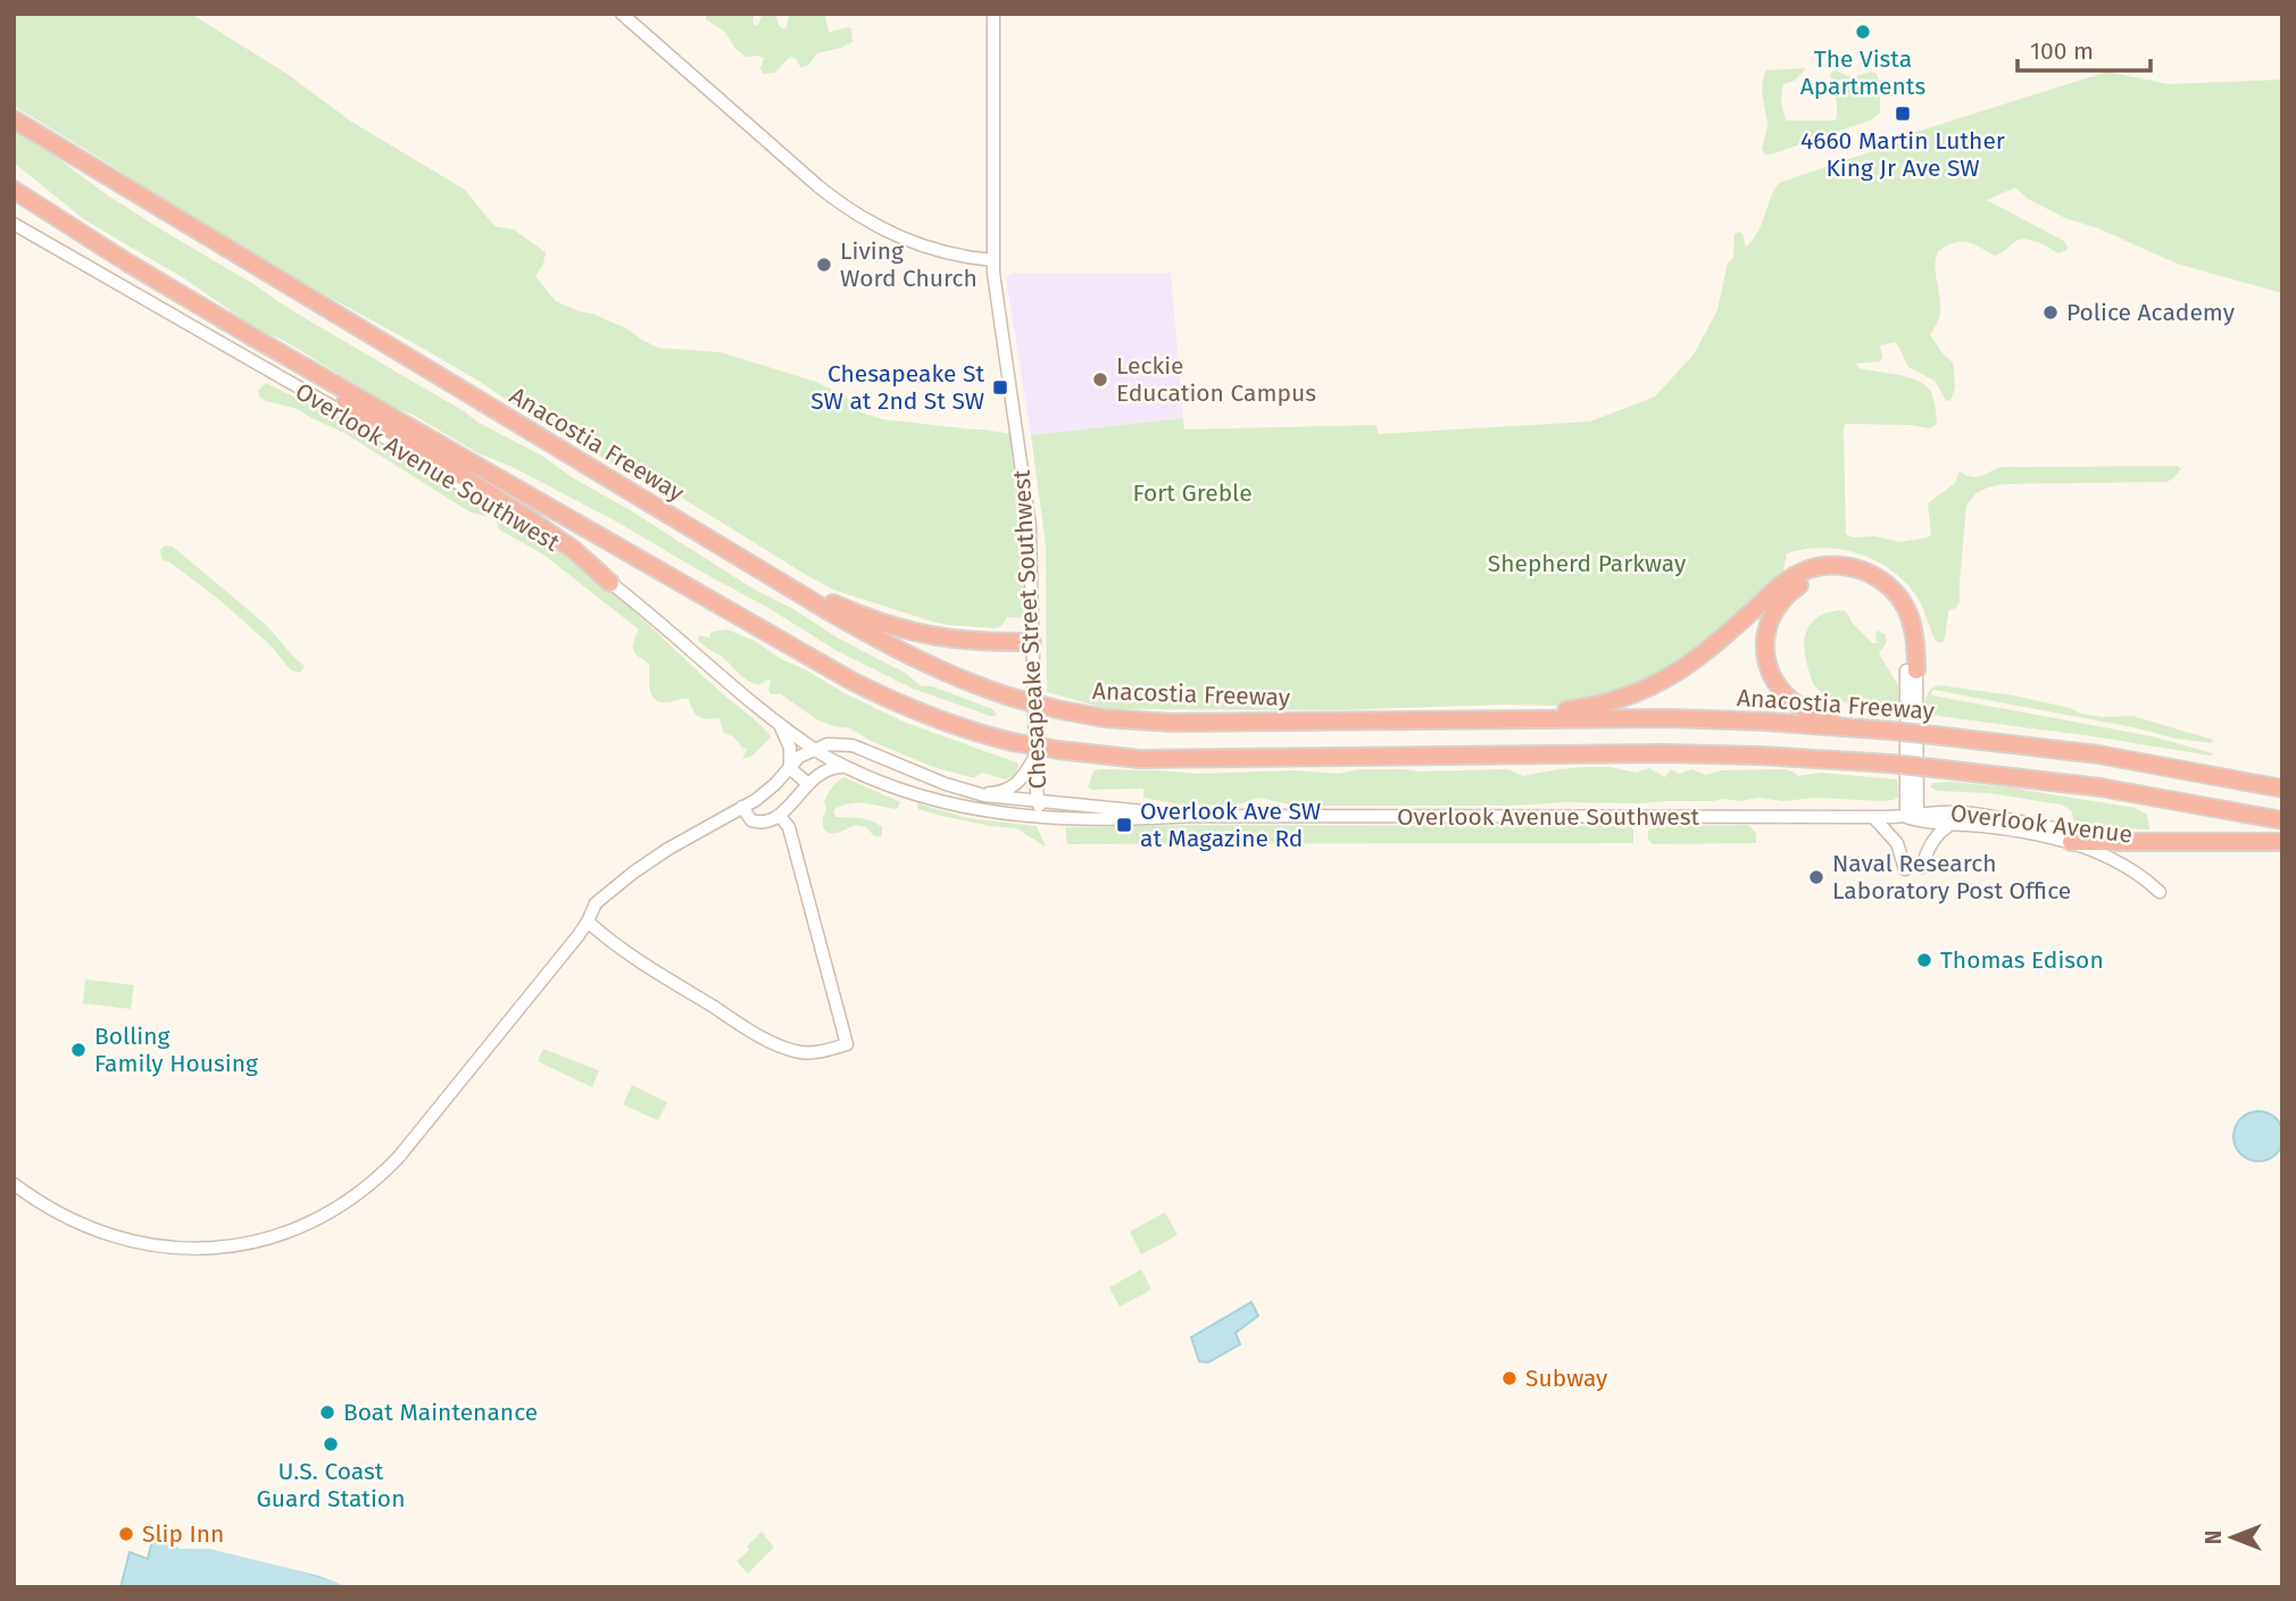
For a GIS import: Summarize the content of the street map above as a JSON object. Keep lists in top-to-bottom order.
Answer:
{
  "streets": {
    "highway": ["Anacostia Freeway"],
    "street": ["Overlook Avenue Southwest", "Chesapeake Street Southwest", "Overlook Avenue"]
  },
  "crossings": [
    ["Overlook Avenue Southwest", "Chesapeake Street Southwest"],
    ["Overlook Avenue Southwest", "Overlook Avenue"]
  ],
  "parks": ["Fort Greble", "Shepherd Parkway"],
  "places": {
    "other": [
      "The Vista Apartments",
      "Living Word Church",
      "Police Academy",
      "Leckie Education Campus",
      "Naval Research Laboratory Post Office",
      "Thomas Edison",
      "Bolling Family Housing",
      "Subway",
      "Boat Maintenance",
      "U.S. Coast Guard Station",
      "Slip Inn"
    ],
    "transit": ["4660 Martin Luther King Jr Ave SW", "Chesapeake St SW at 2nd St SW", "Overlook Ave SW at Magazine Rd"]
  },
  "scale_bar": "100 m",
  "north": "left"
}
